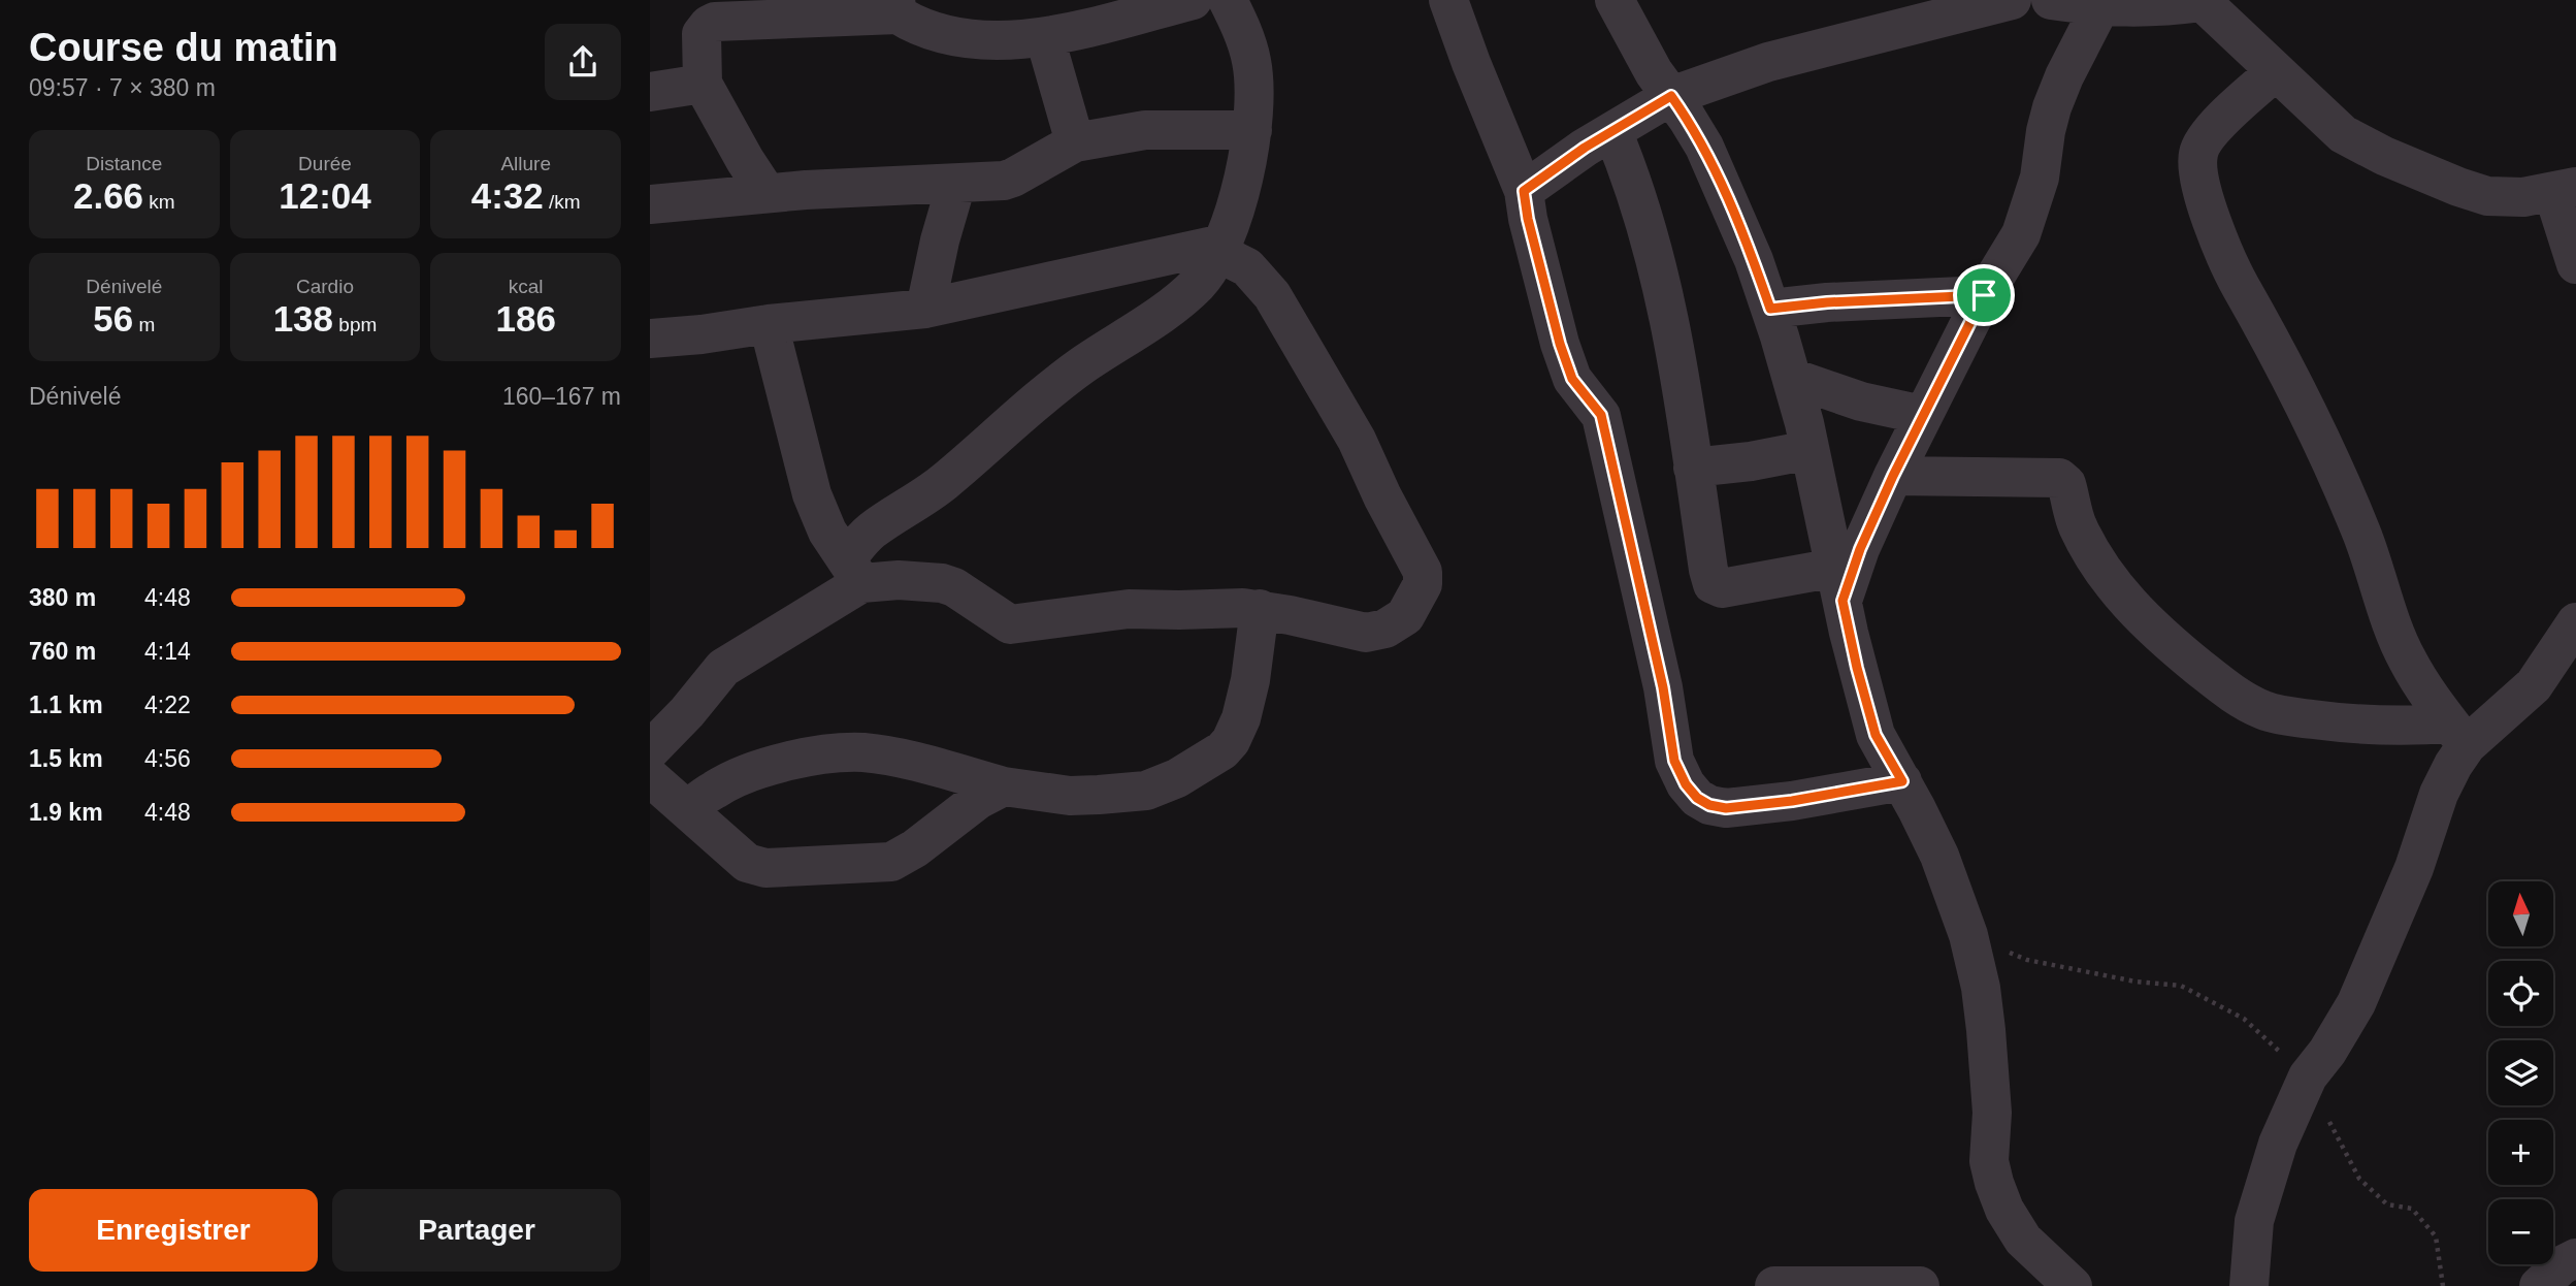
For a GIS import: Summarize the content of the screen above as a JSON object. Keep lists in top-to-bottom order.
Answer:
{
  "north": "top",
  "page": {
    "heading": ["Course du matin", "09:57 · 7 × 380 m"],
    "stats": [
      ["Distance", "2.66 km"],
      ["Durée", "12:04"],
      ["Allure", "4:32 /km"],
      ["Dénivelé", "56 m"],
      ["Cardio", "138 bpm"],
      ["kcal", "186"]
    ],
    "chart": ["Dénivelé", "160–167 m"],
    "list": [
      {
        "name": "380 m",
        "note": "4:48"
      },
      {
        "name": "760 m",
        "note": "4:14"
      },
      {
        "name": "1.1 km",
        "note": "4:22"
      },
      {
        "name": "1.5 km",
        "note": "4:56"
      },
      {
        "name": "1.9 km",
        "note": "4:48"
      }
    ],
    "map_buttons": ["+", "−"],
    "buttons": ["Enregistrer", "Partager"]
  }
}
